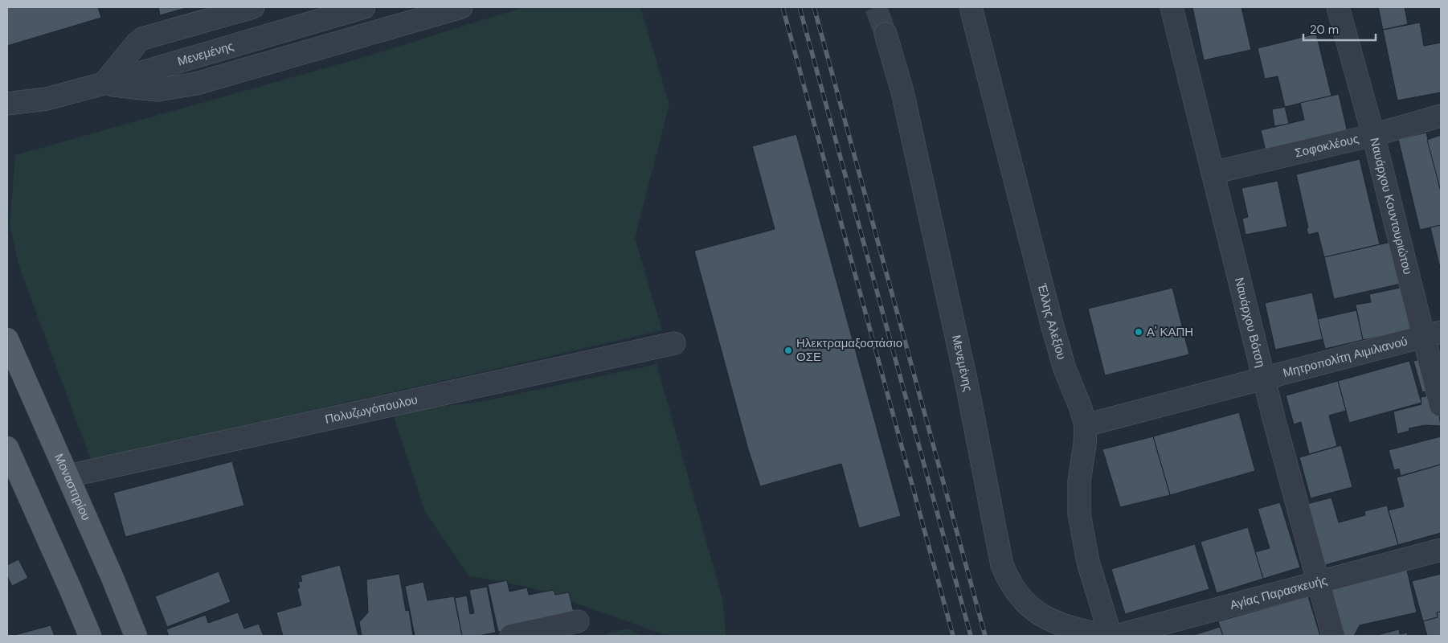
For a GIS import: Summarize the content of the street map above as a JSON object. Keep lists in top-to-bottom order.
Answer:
{
  "streets": {
    "main road": ["Μοναστηρίου"],
    "street": [
      "Μενεμένης",
      "Σοφοκλέους",
      "Ναυάρχου Κουντουριώτου",
      "Έλλης Αλεξίου",
      "Ναυάρχου Βότση",
      "Μητροπολίτη Αιμιλιανού",
      "Πολυζωγόπουλου",
      "Αγίας Παρασκευής"
    ]
  },
  "crossings": [
    ["Σοφοκλέους", "Ναυάρχου Κουντουριώτου"],
    ["Σοφοκλέους", "Ναυάρχου Βότση"],
    ["Ναυάρχου Κουντουριώτου", "Μητροπολίτη Αιμιλιανού"],
    ["Έλλης Αλεξίου", "Μητροπολίτη Αιμιλιανού"],
    ["Ναυάρχου Βότση", "Μητροπολίτη Αιμιλιανού"],
    ["Ναυάρχου Βότση", "Αγίας Παρασκευής"],
    ["Πολυζωγόπουλου", "Μοναστηρίου"]
  ],
  "places": ["Α' ΚΑΠΗ", "Ηλεκτραμαξοστάσιο ΟΣΕ"],
  "scale_bar": "20 m"
}
